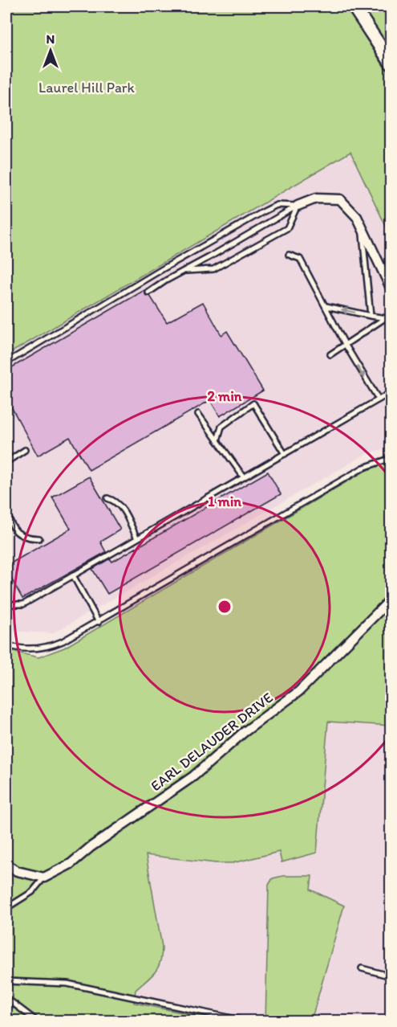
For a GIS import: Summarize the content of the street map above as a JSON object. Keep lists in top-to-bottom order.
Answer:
{
  "streets": {
    "street": ["EARL DELAUDER DRIVE"]
  },
  "parks": ["Laurel Hill Park"],
  "north": "top",
  "rings": ["2 min", "1 min"]
}
